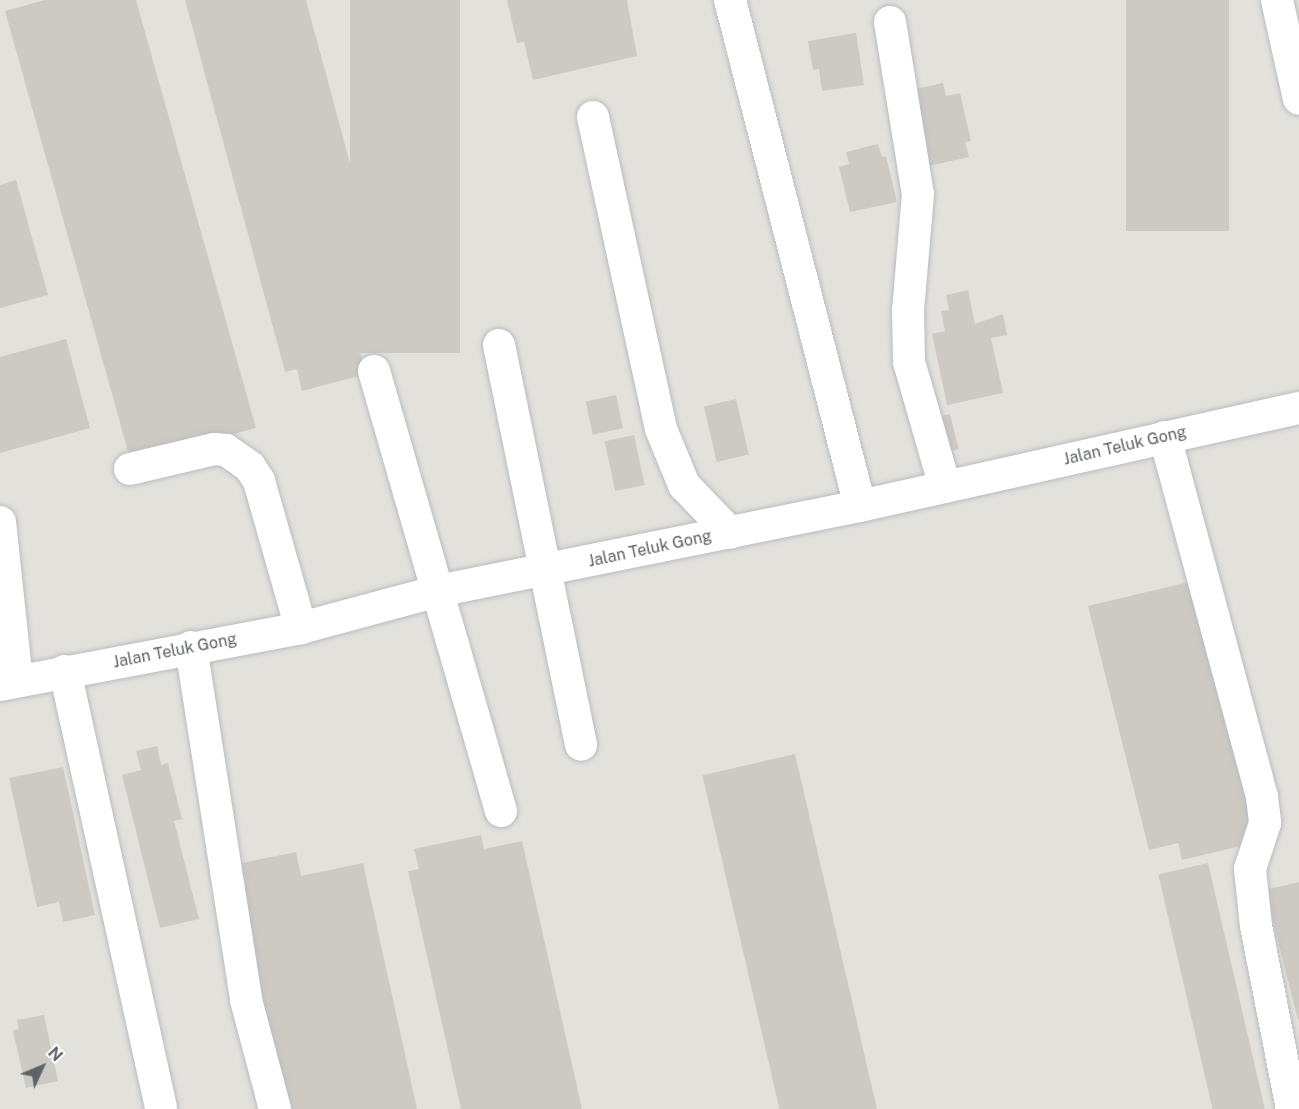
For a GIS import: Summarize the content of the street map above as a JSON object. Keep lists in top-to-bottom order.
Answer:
{
  "streets": {
    "street": ["Jalan Teluk Gong"]
  },
  "north": "top right"
}
